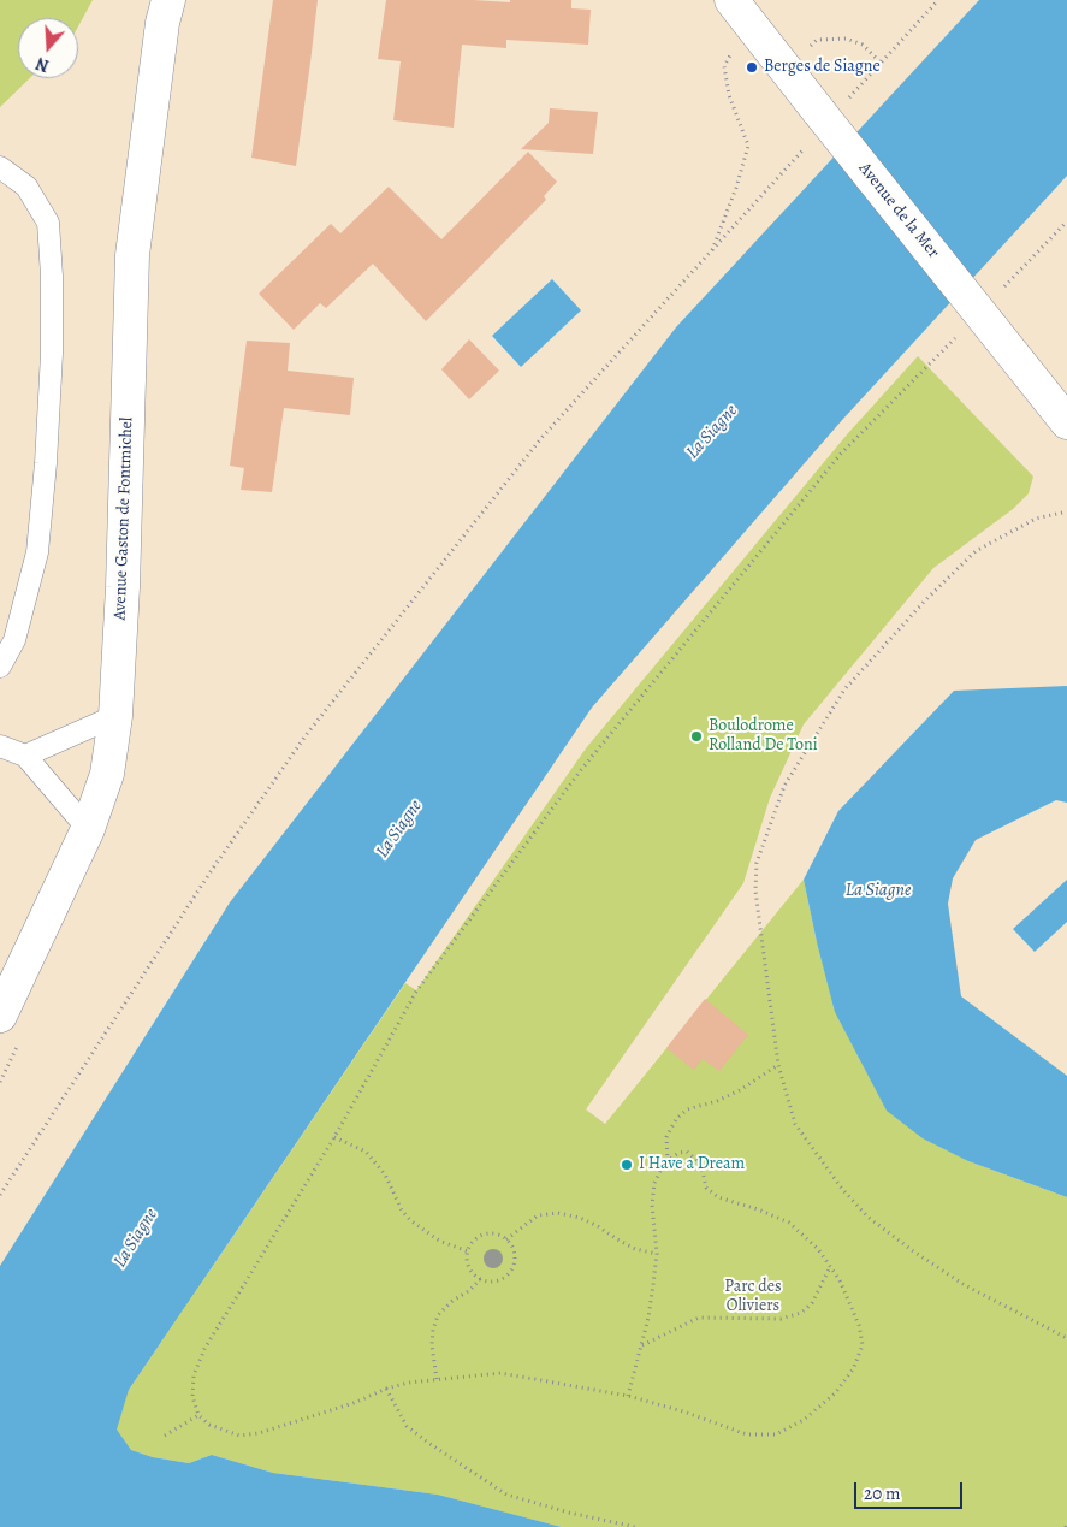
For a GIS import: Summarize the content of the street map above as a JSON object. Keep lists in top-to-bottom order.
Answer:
{
  "streets": {
    "main road": ["Avenue de la Mer", "Avenue Gaston de Fontmichel"]
  },
  "water": ["La Siagne"],
  "parks": ["Parc des Oliviers"],
  "places": ["Berges de Siagne", "Boulodrome Rolland De Toni", "I Have a Dream"],
  "scale_bar": "20 m",
  "north": "bottom"
}
